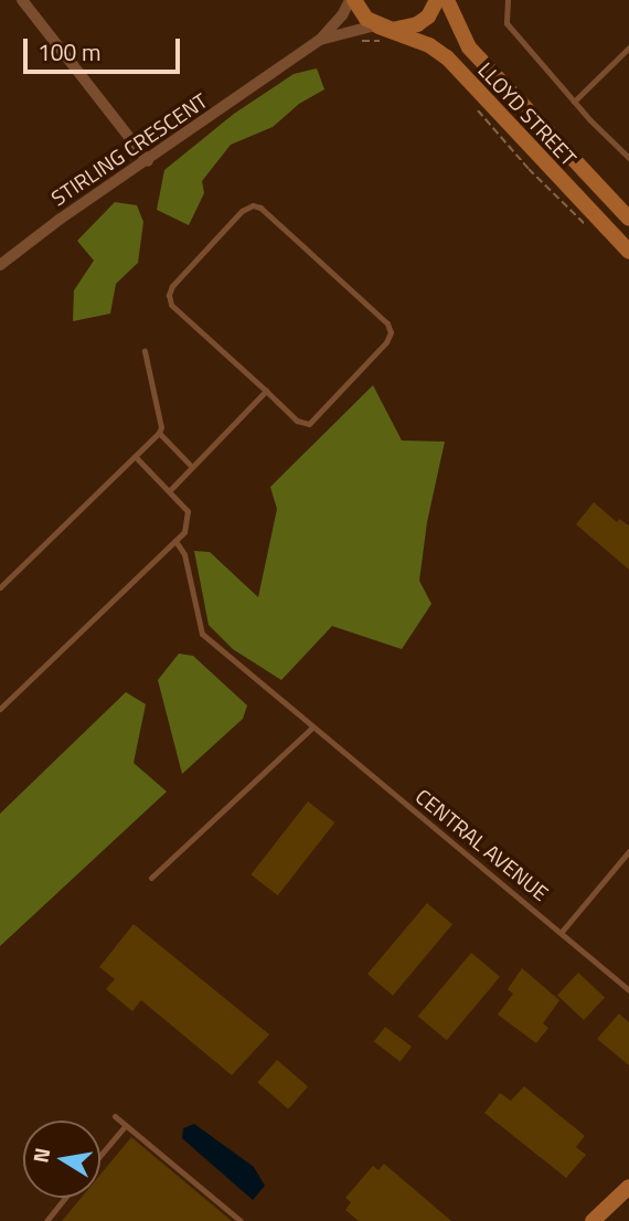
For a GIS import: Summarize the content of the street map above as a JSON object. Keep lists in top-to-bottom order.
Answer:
{
  "streets": {
    "main road": ["LLOYD STREET"],
    "street": ["STIRLING CRESCENT"],
    "lane": ["CENTRAL AVENUE"]
  },
  "crossings": [
    ["LLOYD STREET", "STIRLING CRESCENT"]
  ],
  "scale_bar": "100 m",
  "north": "left"
}
